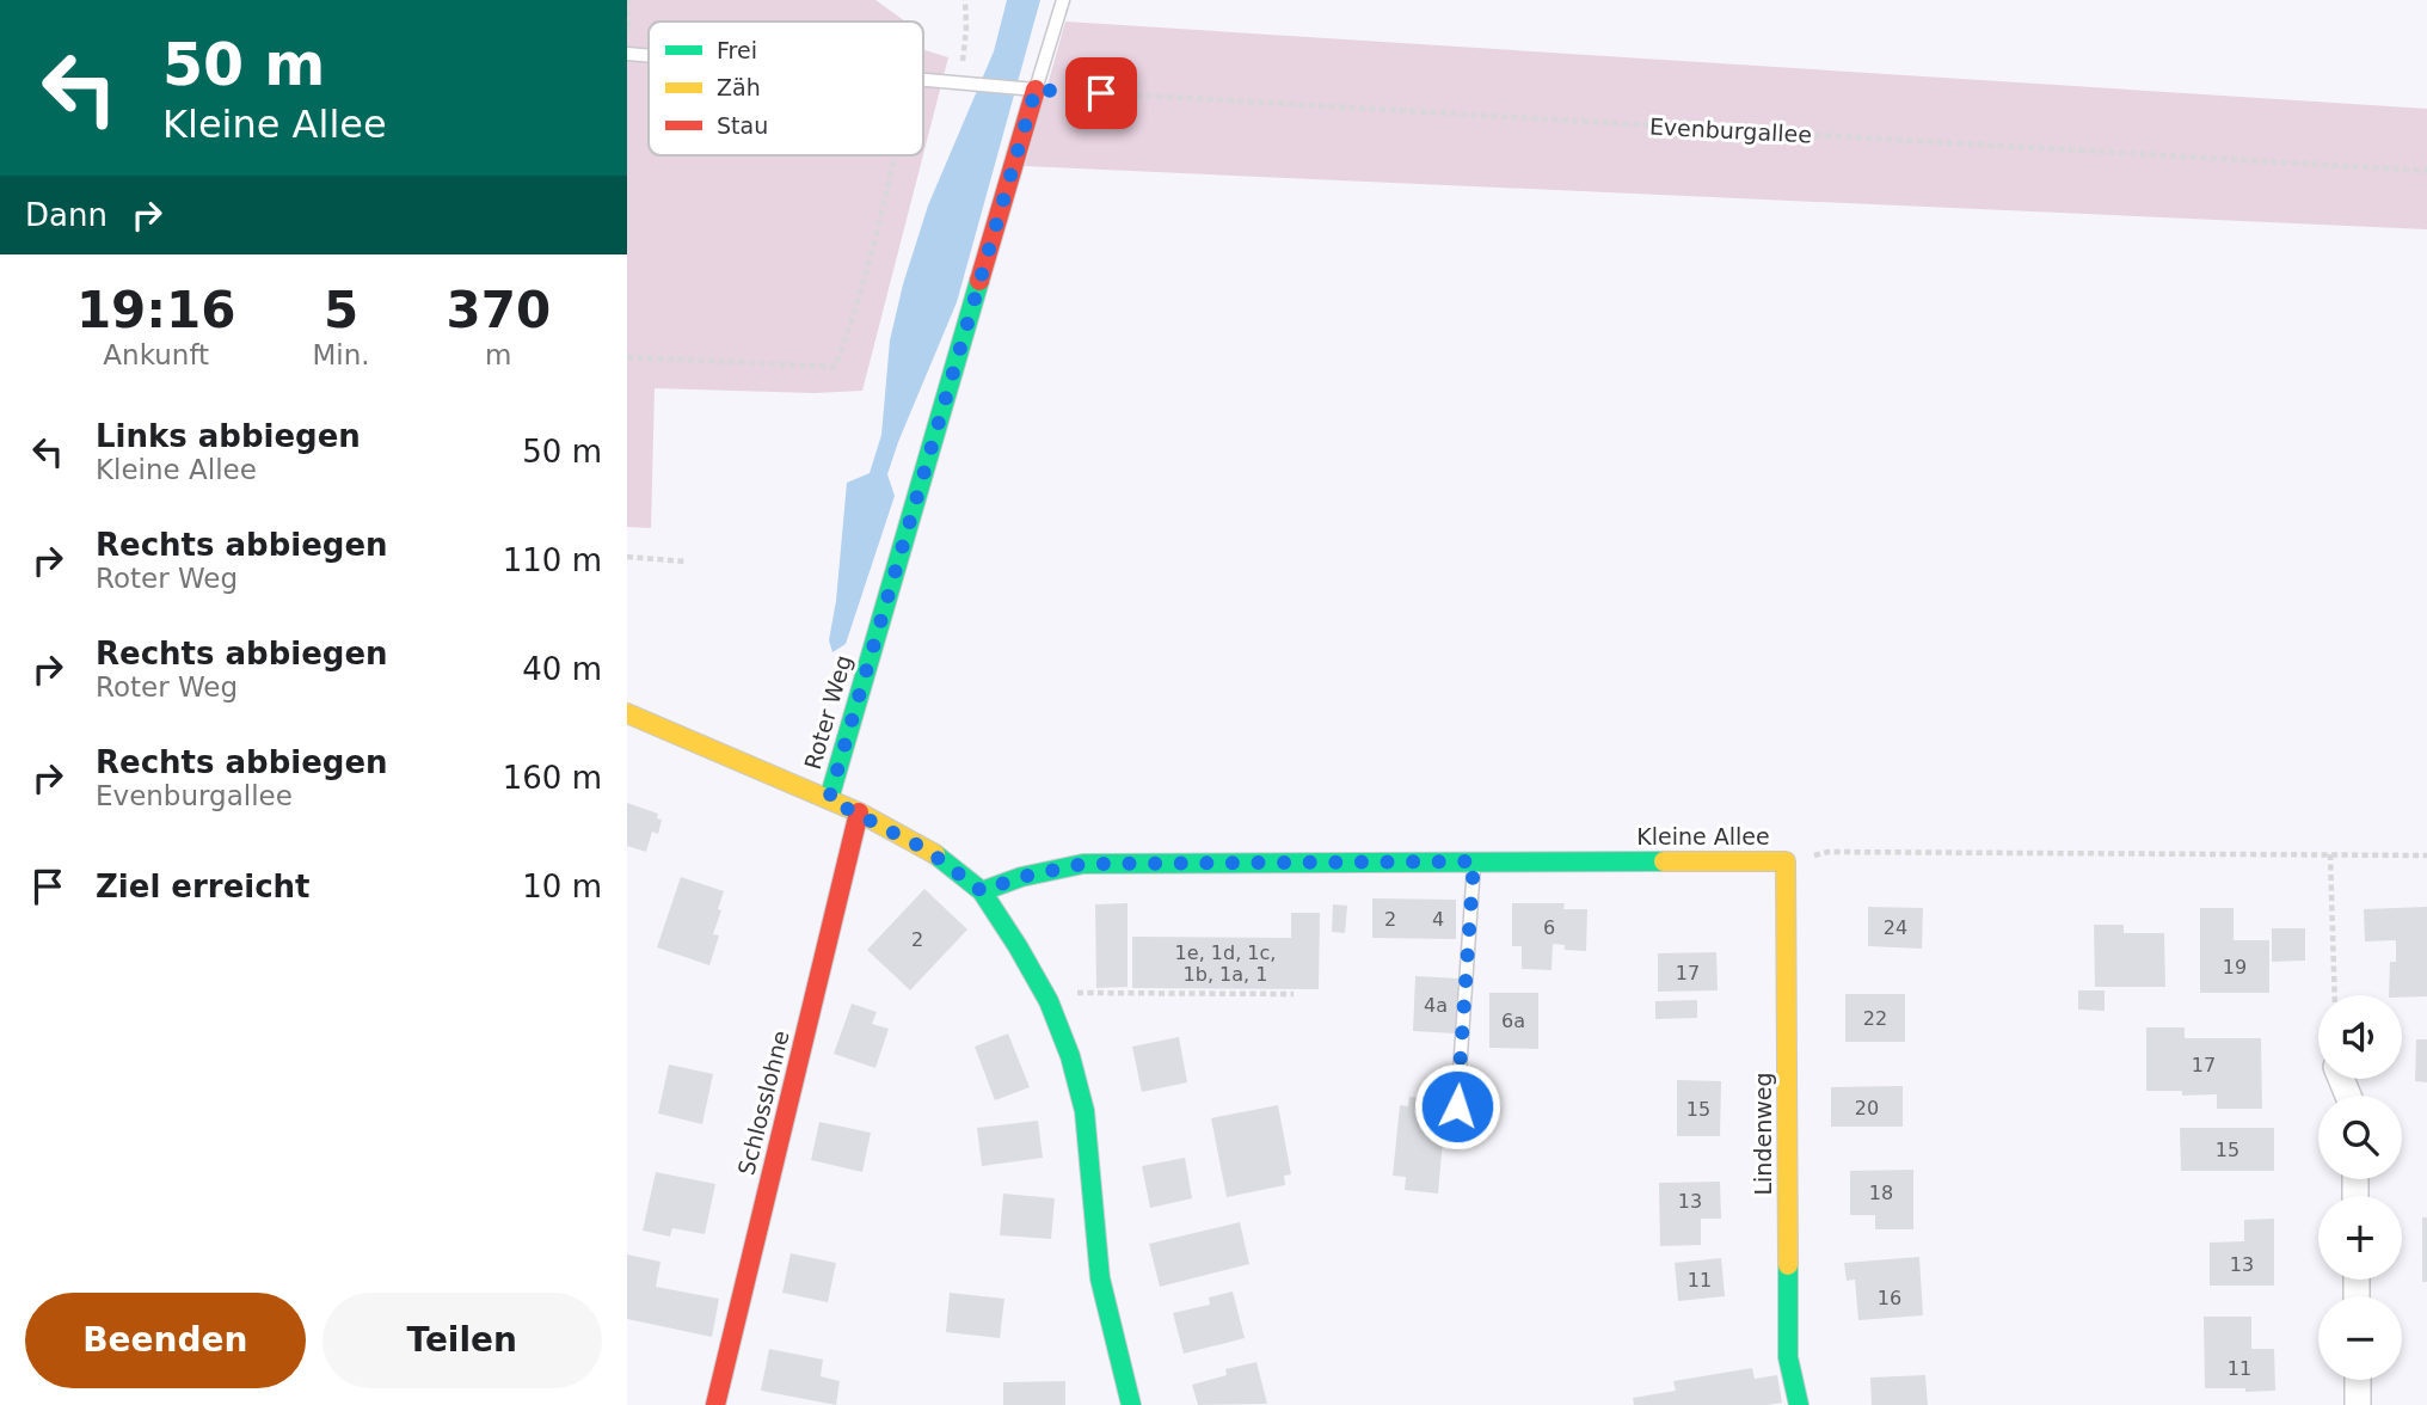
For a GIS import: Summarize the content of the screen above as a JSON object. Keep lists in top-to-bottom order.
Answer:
{
  "streets": {
    "street": [
      "Roter Weg",
      "Kleine Allee",
      "Schlosslohne",
      "Lindenweg"
    ],
    "path": ["Evenburgallee"]
  },
  "crossings": [
    ["Evenburgallee", "Roter Weg"],
    ["Roter Weg", "Kleine Allee"],
    ["Roter Weg", "Schlosslohne"],
    ["Kleine Allee", "Lindenweg"]
  ],
  "house_numbers": [
    "2",
    "4",
    "6",
    "24",
    "2",
    "1e, 1d, 1c, 1b, 1a, 1",
    "19",
    "17",
    "4a",
    "22",
    "6a",
    "17",
    "20",
    "15",
    "15",
    "18",
    "13",
    "13",
    "11",
    "16",
    "11"
  ],
  "legend": ["Frei", "Zäh", "Stau"],
  "page": {
    "turn": ["50 m", "Kleine Allee"],
    "then": "Dann",
    "eta": [
      "19:16",
      "Ankunft",
      "5",
      "Min.",
      "370",
      "m"
    ],
    "list": [
      {
        "name": "Links abbiegen",
        "note": "Kleine Allee",
        "value": "50 m"
      },
      {
        "name": "Rechts abbiegen",
        "note": "Roter Weg",
        "value": "110 m"
      },
      {
        "name": "Rechts abbiegen",
        "note": "Roter Weg",
        "value": "40 m"
      },
      {
        "name": "Rechts abbiegen",
        "note": "Evenburgallee",
        "value": "160 m"
      },
      {
        "name": "Ziel erreicht",
        "value": "10 m"
      }
    ],
    "map_buttons": ["+", "−"],
    "buttons": ["Beenden", "Teilen"]
  }
}
